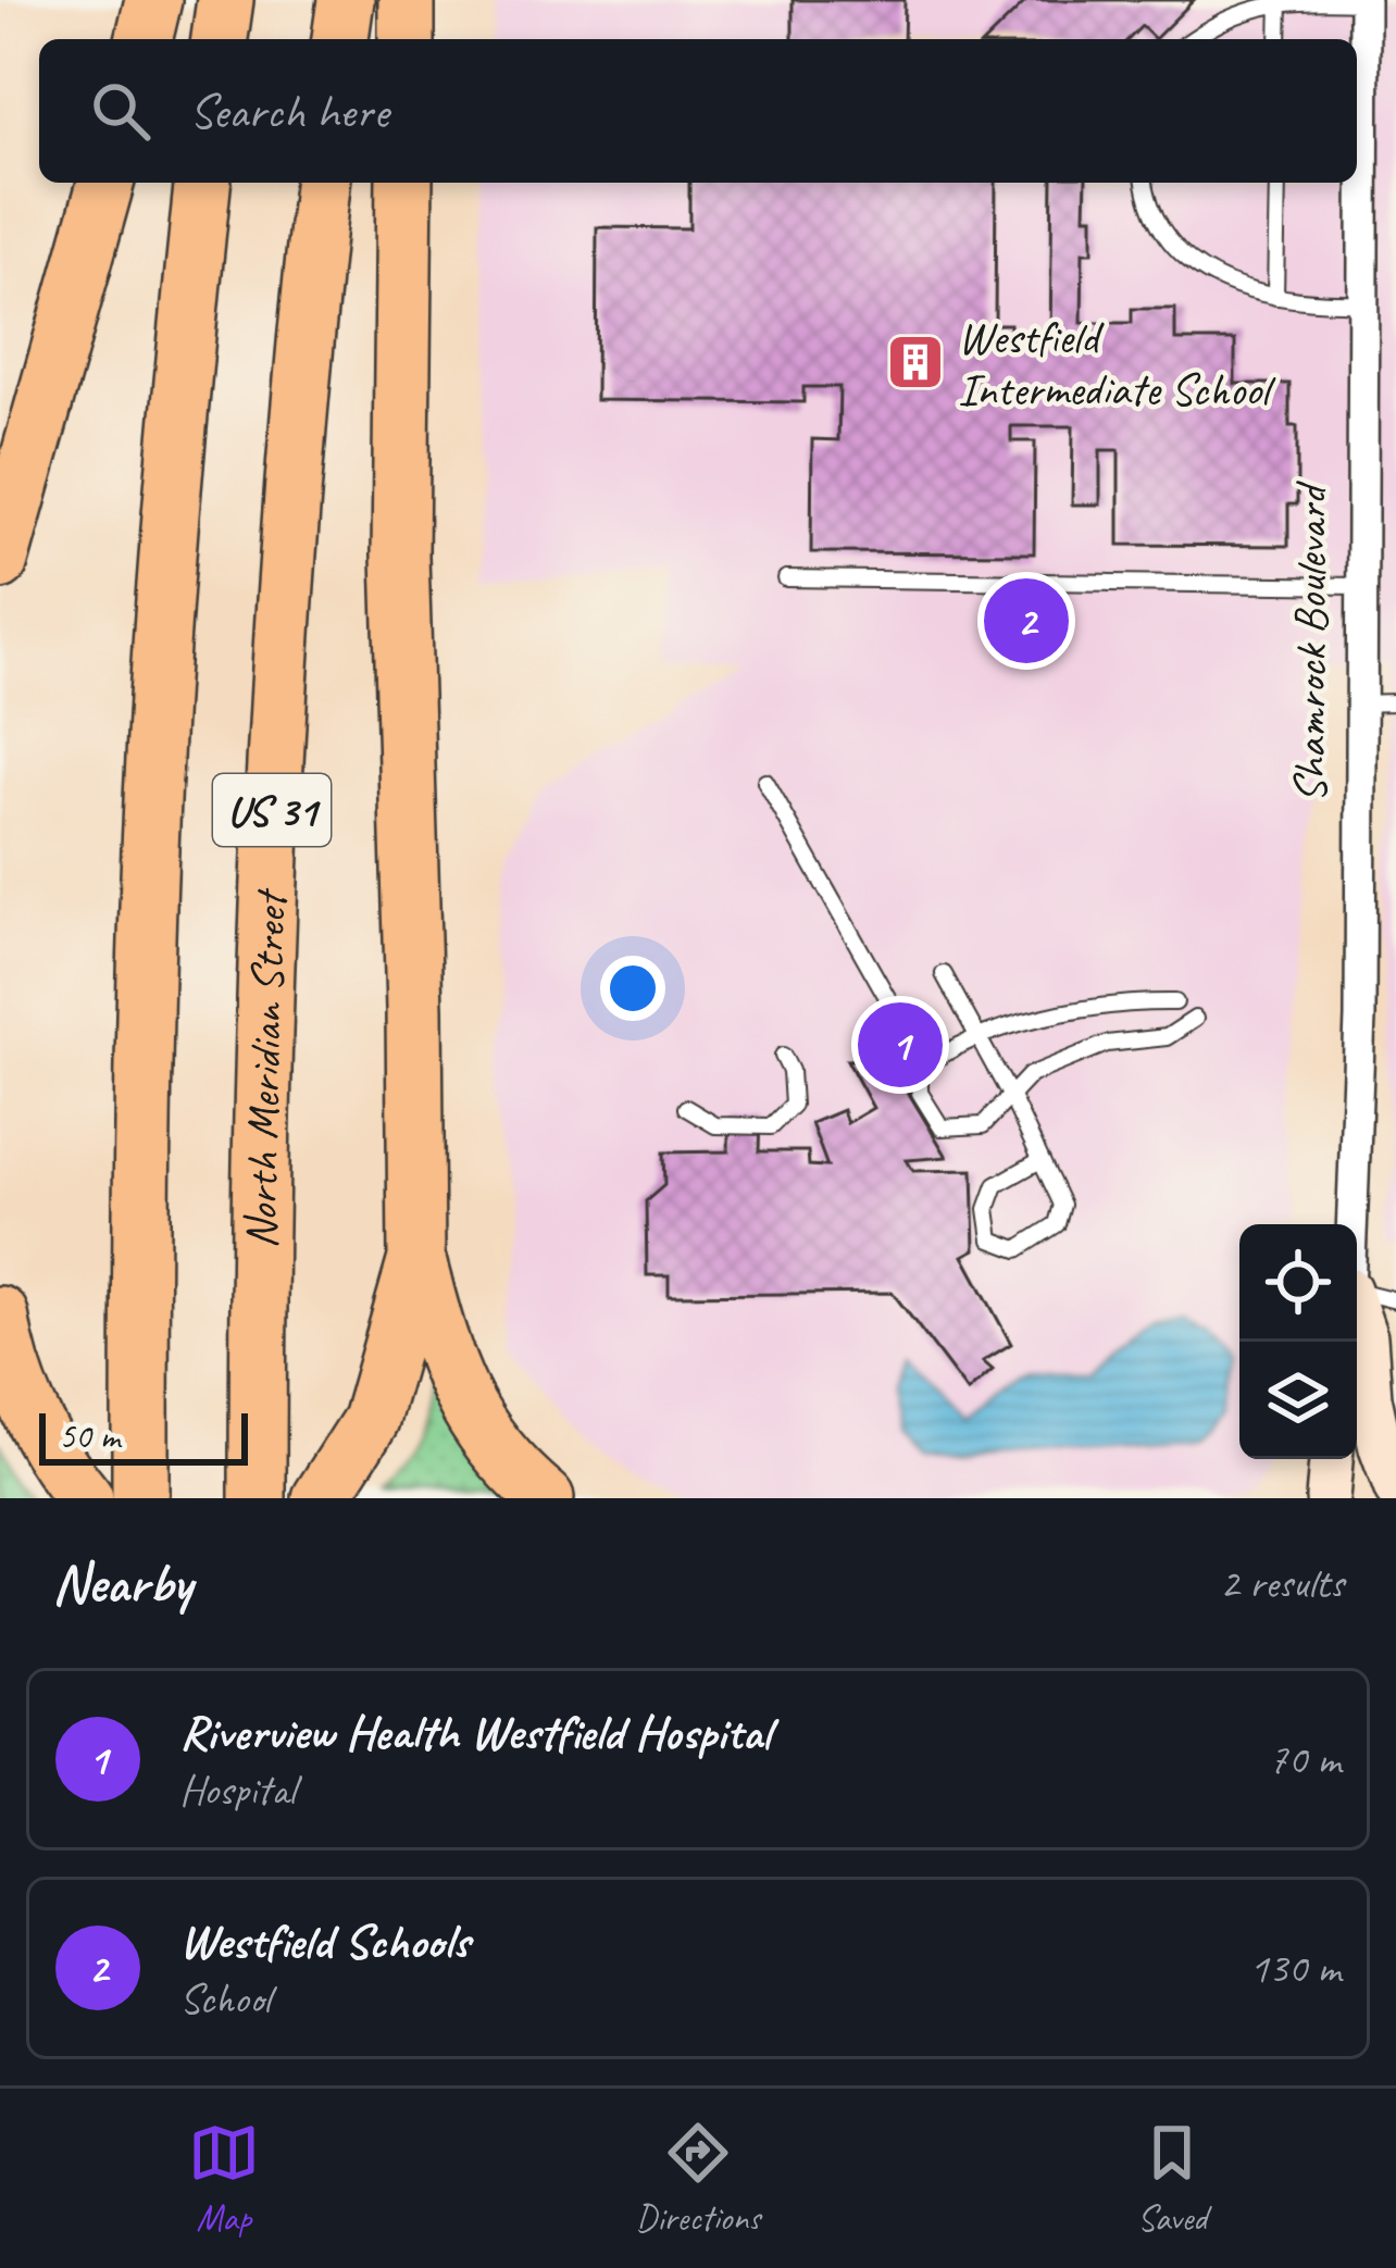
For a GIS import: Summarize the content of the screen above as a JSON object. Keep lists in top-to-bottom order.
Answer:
{
  "streets": {
    "highway": ["US 31", "North Meridian Street"],
    "street": ["Shamrock Boulevard"]
  },
  "places": {
    "building": ["Westfield Intermediate School"]
  },
  "scale_bar": "50 m",
  "page": {
    "search": "Search here",
    "pins": ["2", "1"],
    "scale": "50 m",
    "heading": ["Nearby", "2 results"],
    "list": [
      {
        "mark": "1",
        "name": "Riverview Health Westfield Hospital",
        "note": "Hospital",
        "value": "70 m"
      },
      {
        "mark": "2",
        "name": "Westfield Schools",
        "note": "School",
        "value": "130 m"
      }
    ],
    "nav": ["Map", "Directions", "Saved"]
  }
}
